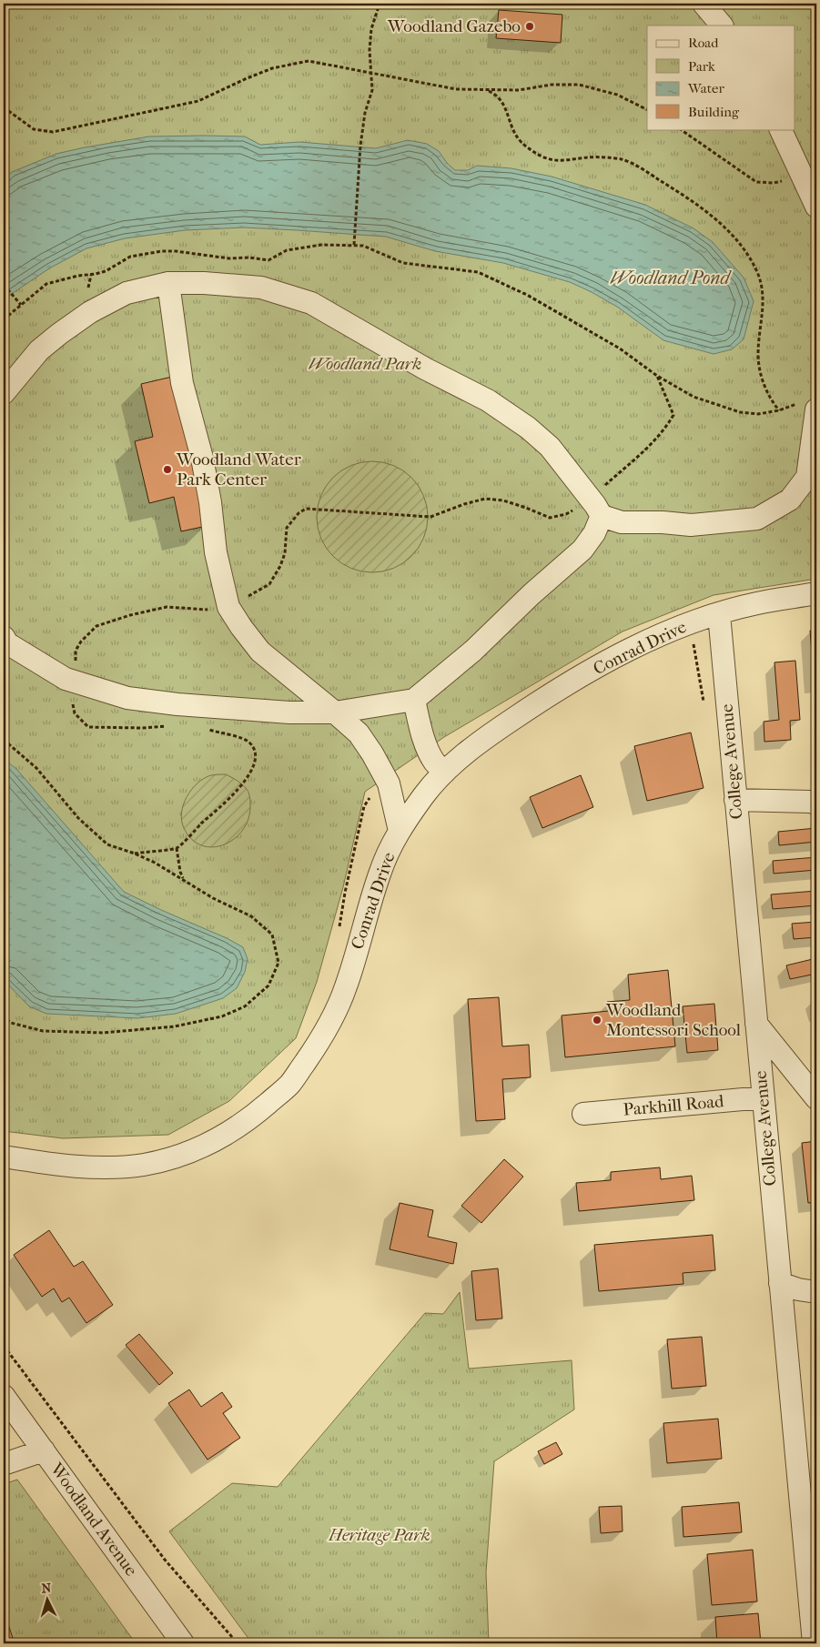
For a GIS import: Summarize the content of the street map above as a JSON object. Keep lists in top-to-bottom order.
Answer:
{
  "streets": {
    "street": [
      "Conrad Drive",
      "College Avenue",
      "Parkhill Road",
      "Woodland Avenue"
    ]
  },
  "crossings": [
    ["Conrad Drive", "College Avenue"],
    ["College Avenue", "Parkhill Road"]
  ],
  "water": ["Woodland Pond"],
  "parks": ["Woodland Park", "Heritage Park"],
  "places": ["Woodland Gazebo", "Woodland Water Park Center", "Woodland Montessori School"],
  "legend": [
    "Road",
    "Park",
    "Water",
    "Building"
  ],
  "north": "top"
}
